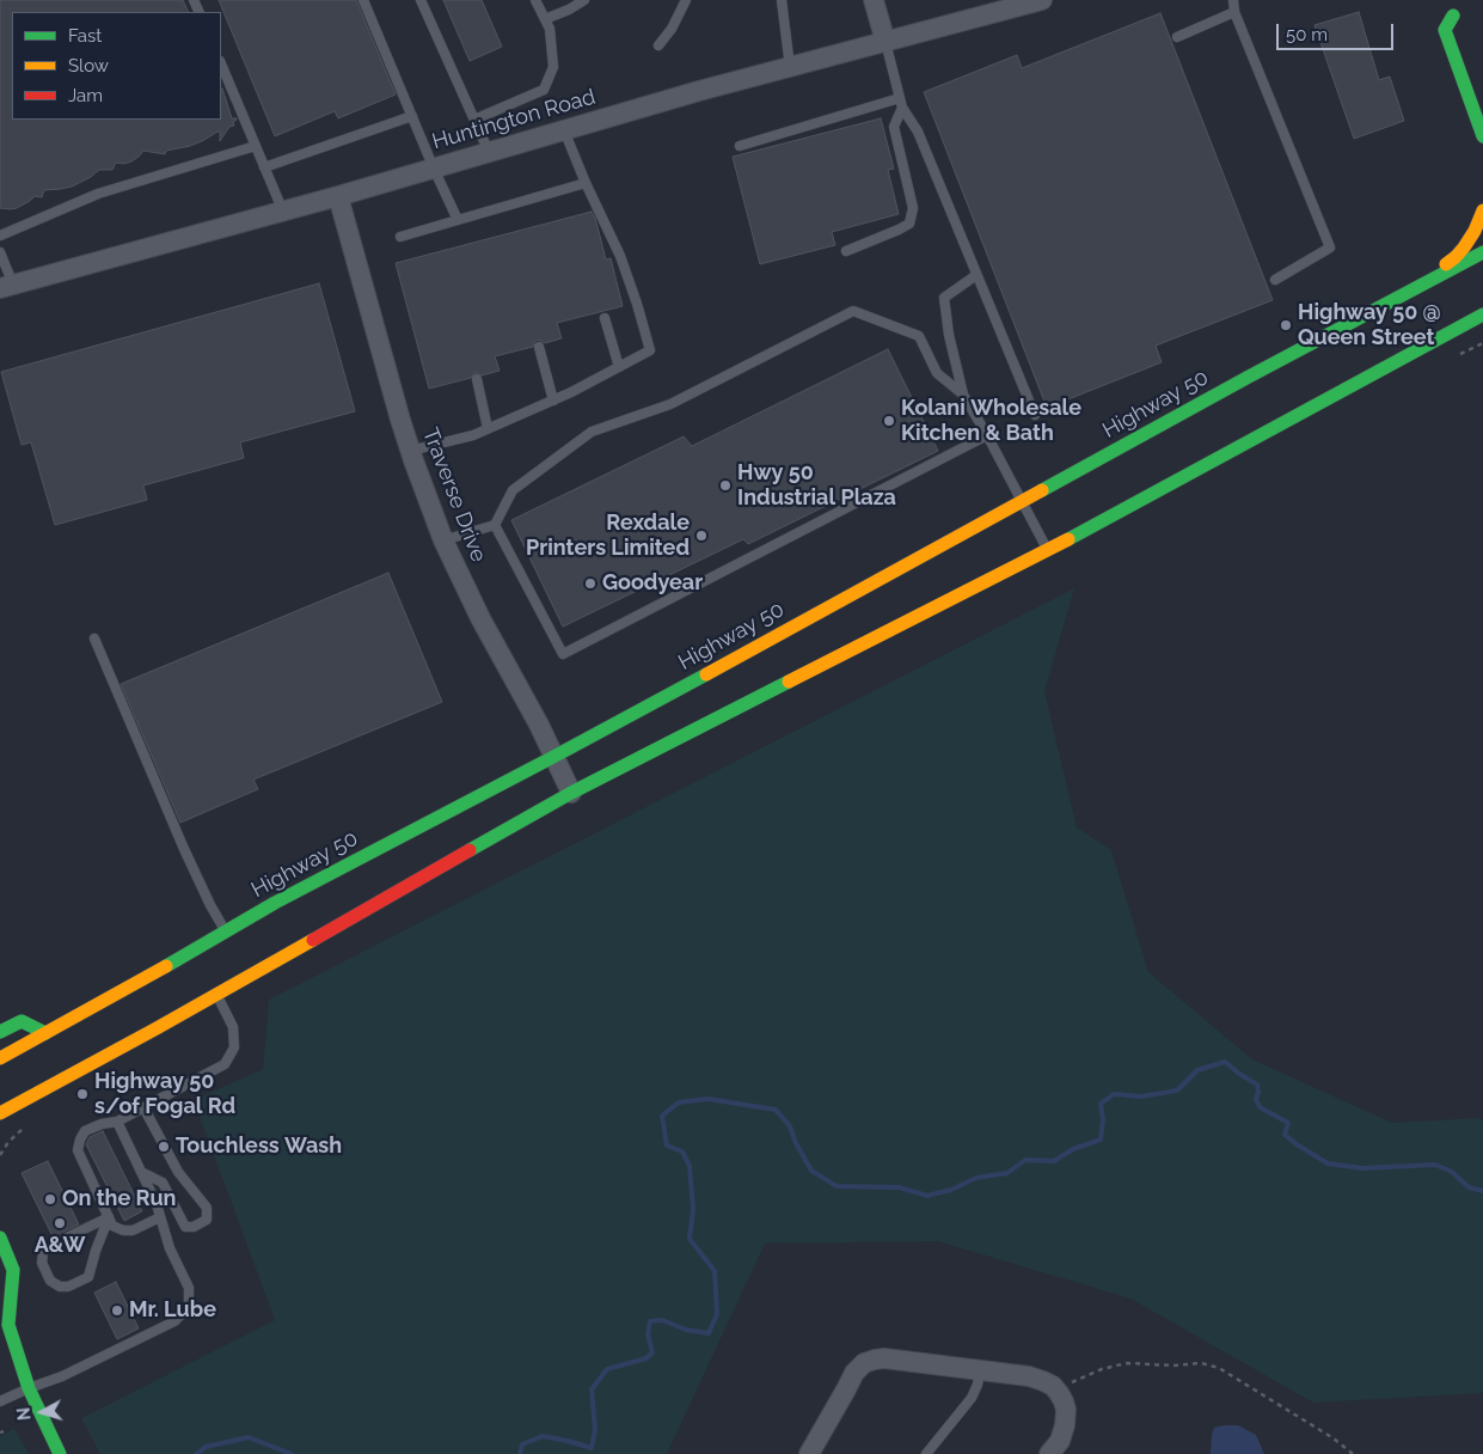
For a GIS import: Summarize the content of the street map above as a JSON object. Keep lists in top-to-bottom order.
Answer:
{
  "streets": {
    "main road": ["Highway 50"],
    "street": ["Huntington Road", "Traverse Drive"]
  },
  "crossings": [
    ["Huntington Road", "Traverse Drive"],
    ["Highway 50", "Traverse Drive"]
  ],
  "places": [
    "Highway 50 @ Queen Street",
    "Kolani Wholesale Kitchen & Bath",
    "Hwy 50 Industrial Plaza",
    "Rexdale Printers Limited",
    "Goodyear",
    "Highway 50 s/of Fogal Rd",
    "Touchless Wash",
    "On the Run",
    "A&W",
    "Mr. Lube"
  ],
  "legend": ["Fast", "Slow", "Jam"],
  "scale_bar": "50 m",
  "north": "left"
}
